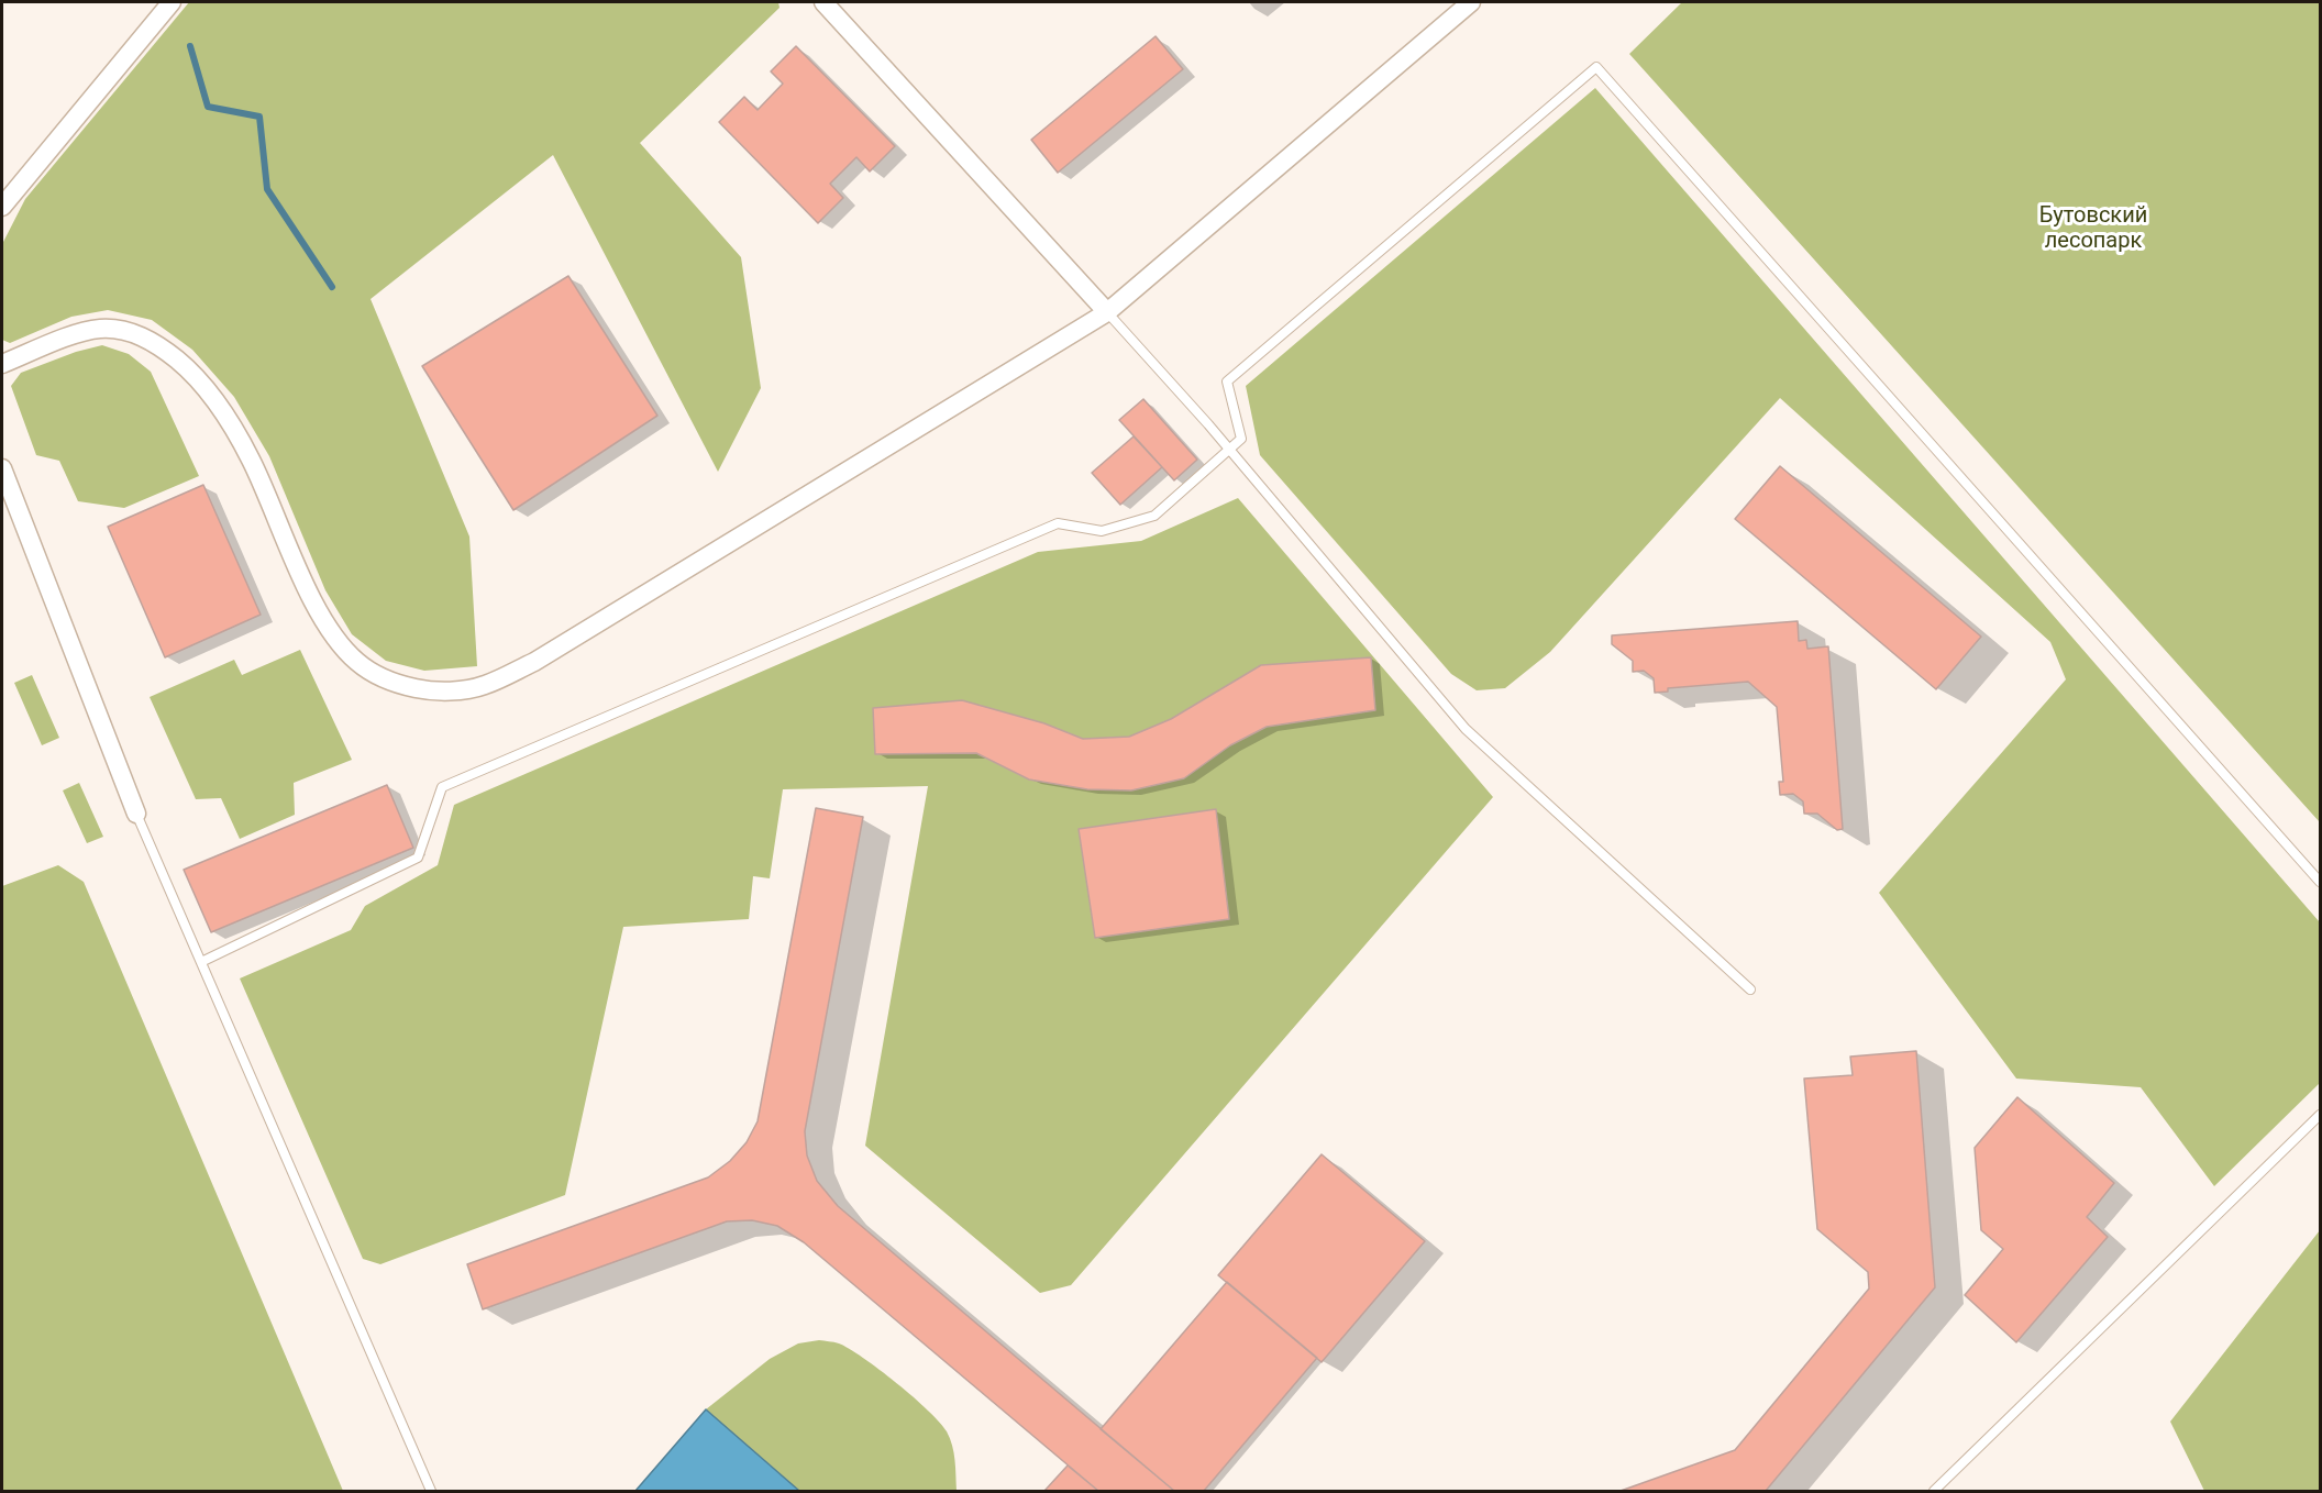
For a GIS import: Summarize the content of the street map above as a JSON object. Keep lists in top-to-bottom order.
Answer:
{
  "parks": ["Бутовский лесопарк"]
}
